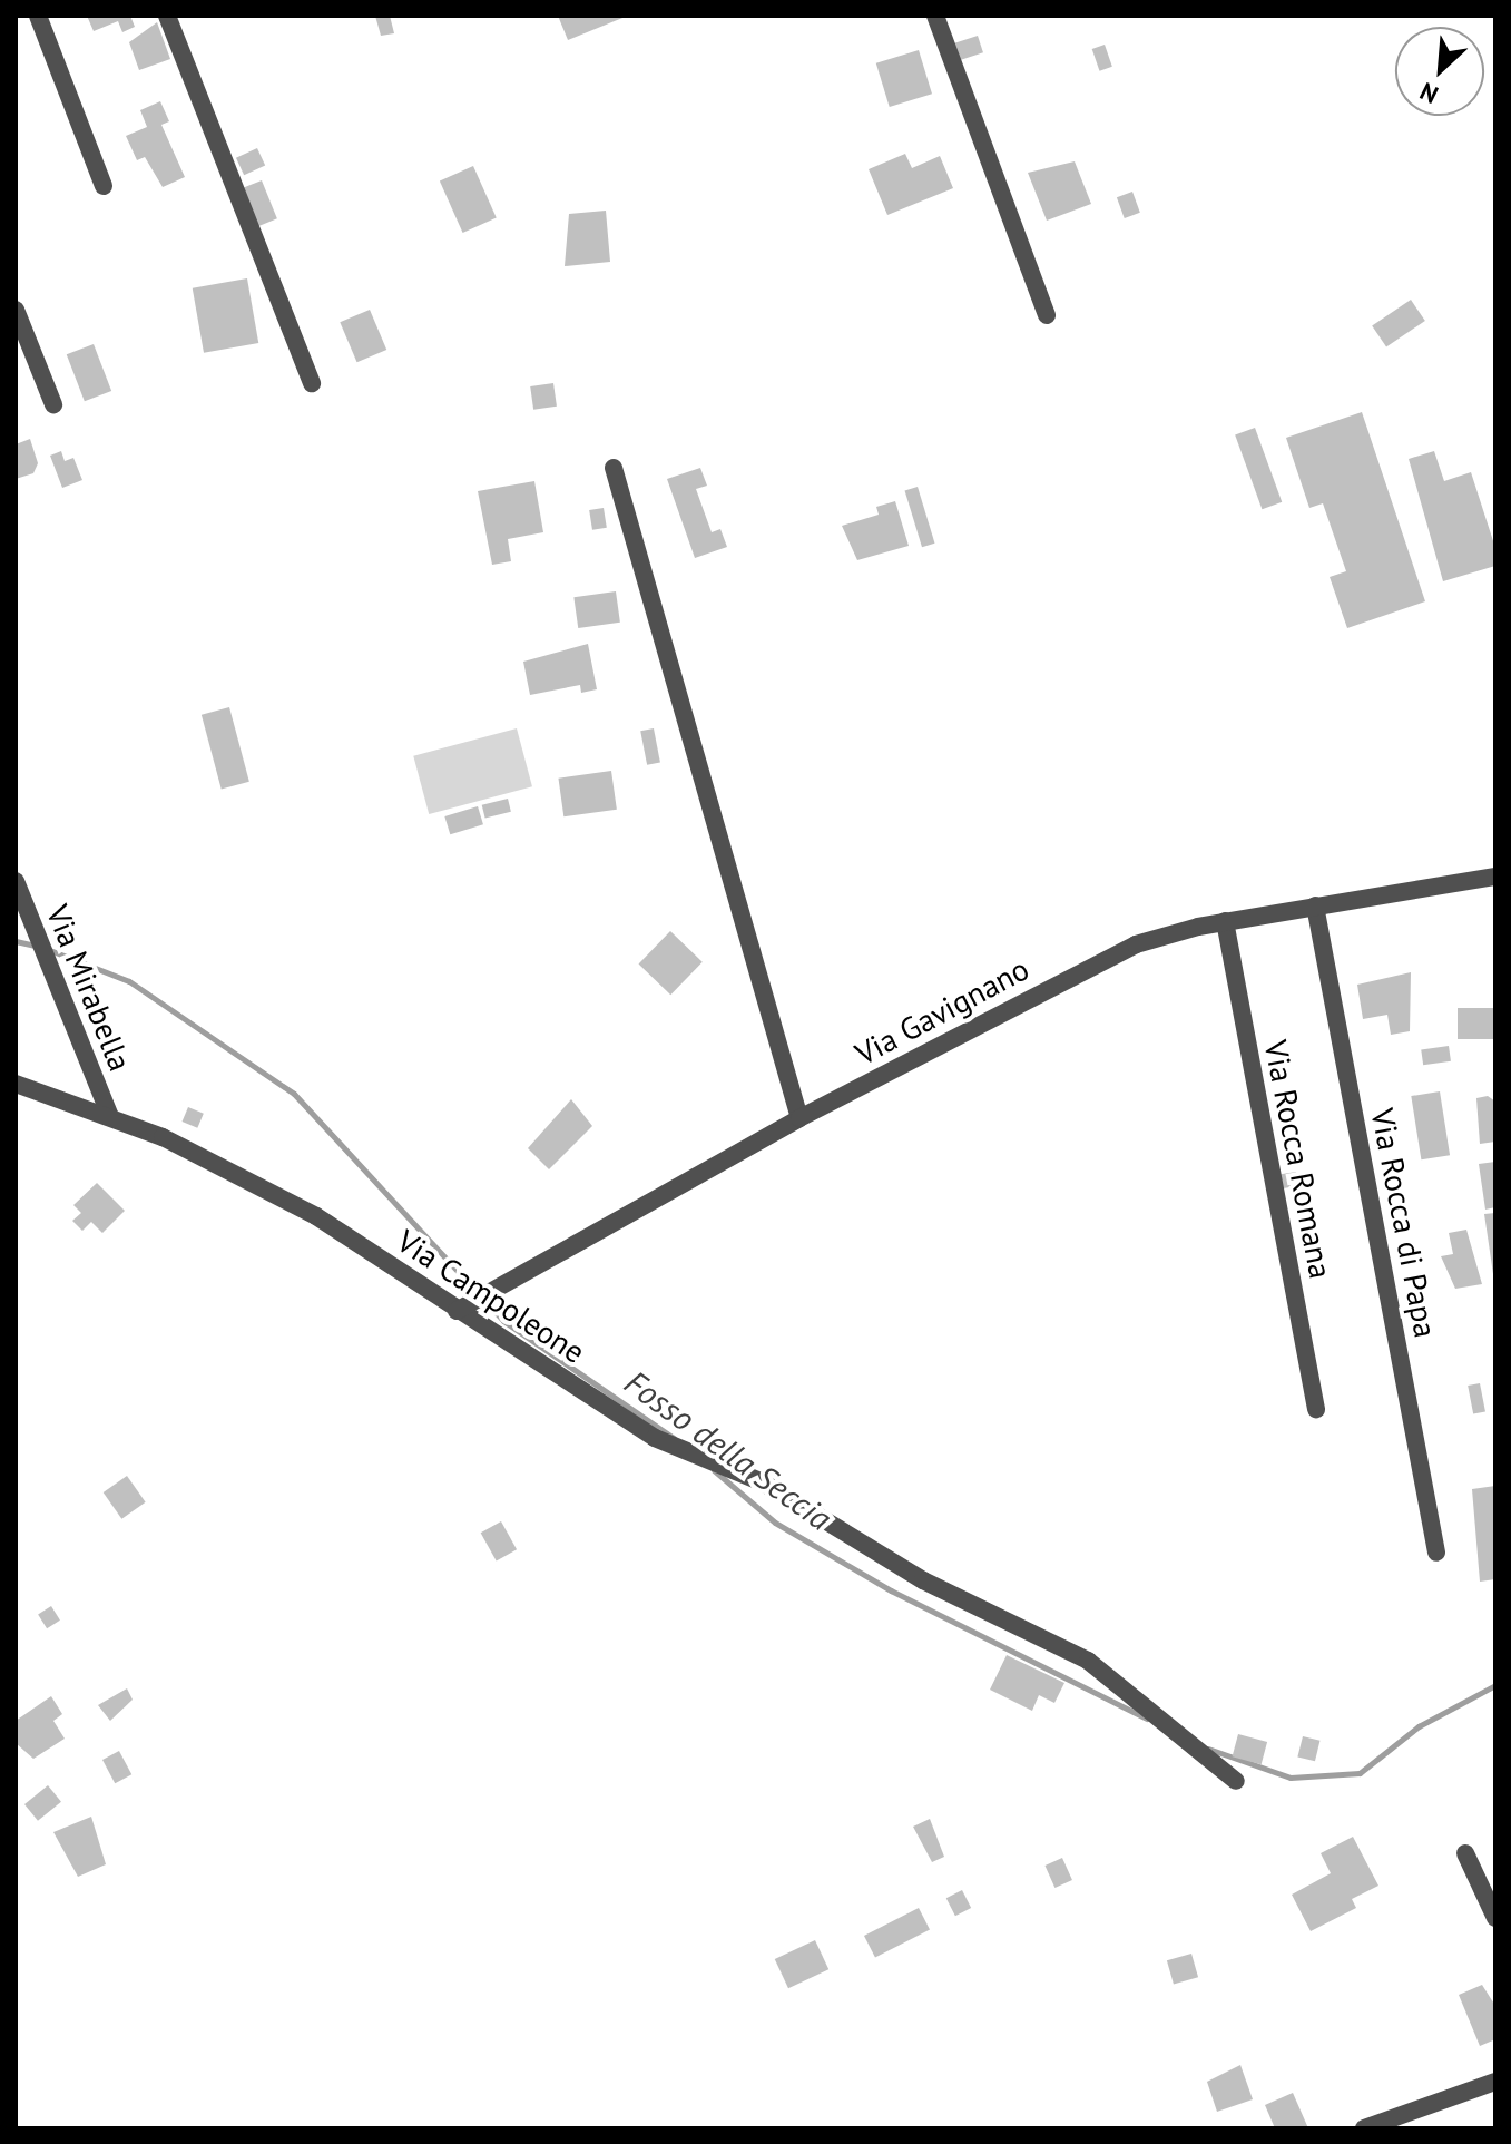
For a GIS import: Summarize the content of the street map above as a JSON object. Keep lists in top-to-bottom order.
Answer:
{
  "streets": {
    "street": [
      "Via Mirabella",
      "Via Gavignano",
      "Via Rocca Romana",
      "Via Rocca di Papa",
      "Via Campoleone"
    ]
  },
  "crossings": [
    ["Via Mirabella", "Via Campoleone"],
    ["Via Gavignano", "Via Rocca Romana"],
    ["Via Gavignano", "Via Rocca di Papa"],
    ["Via Gavignano", "Via Campoleone"]
  ],
  "water": ["Fosso della Seccia"],
  "north": "bottom left"
}
